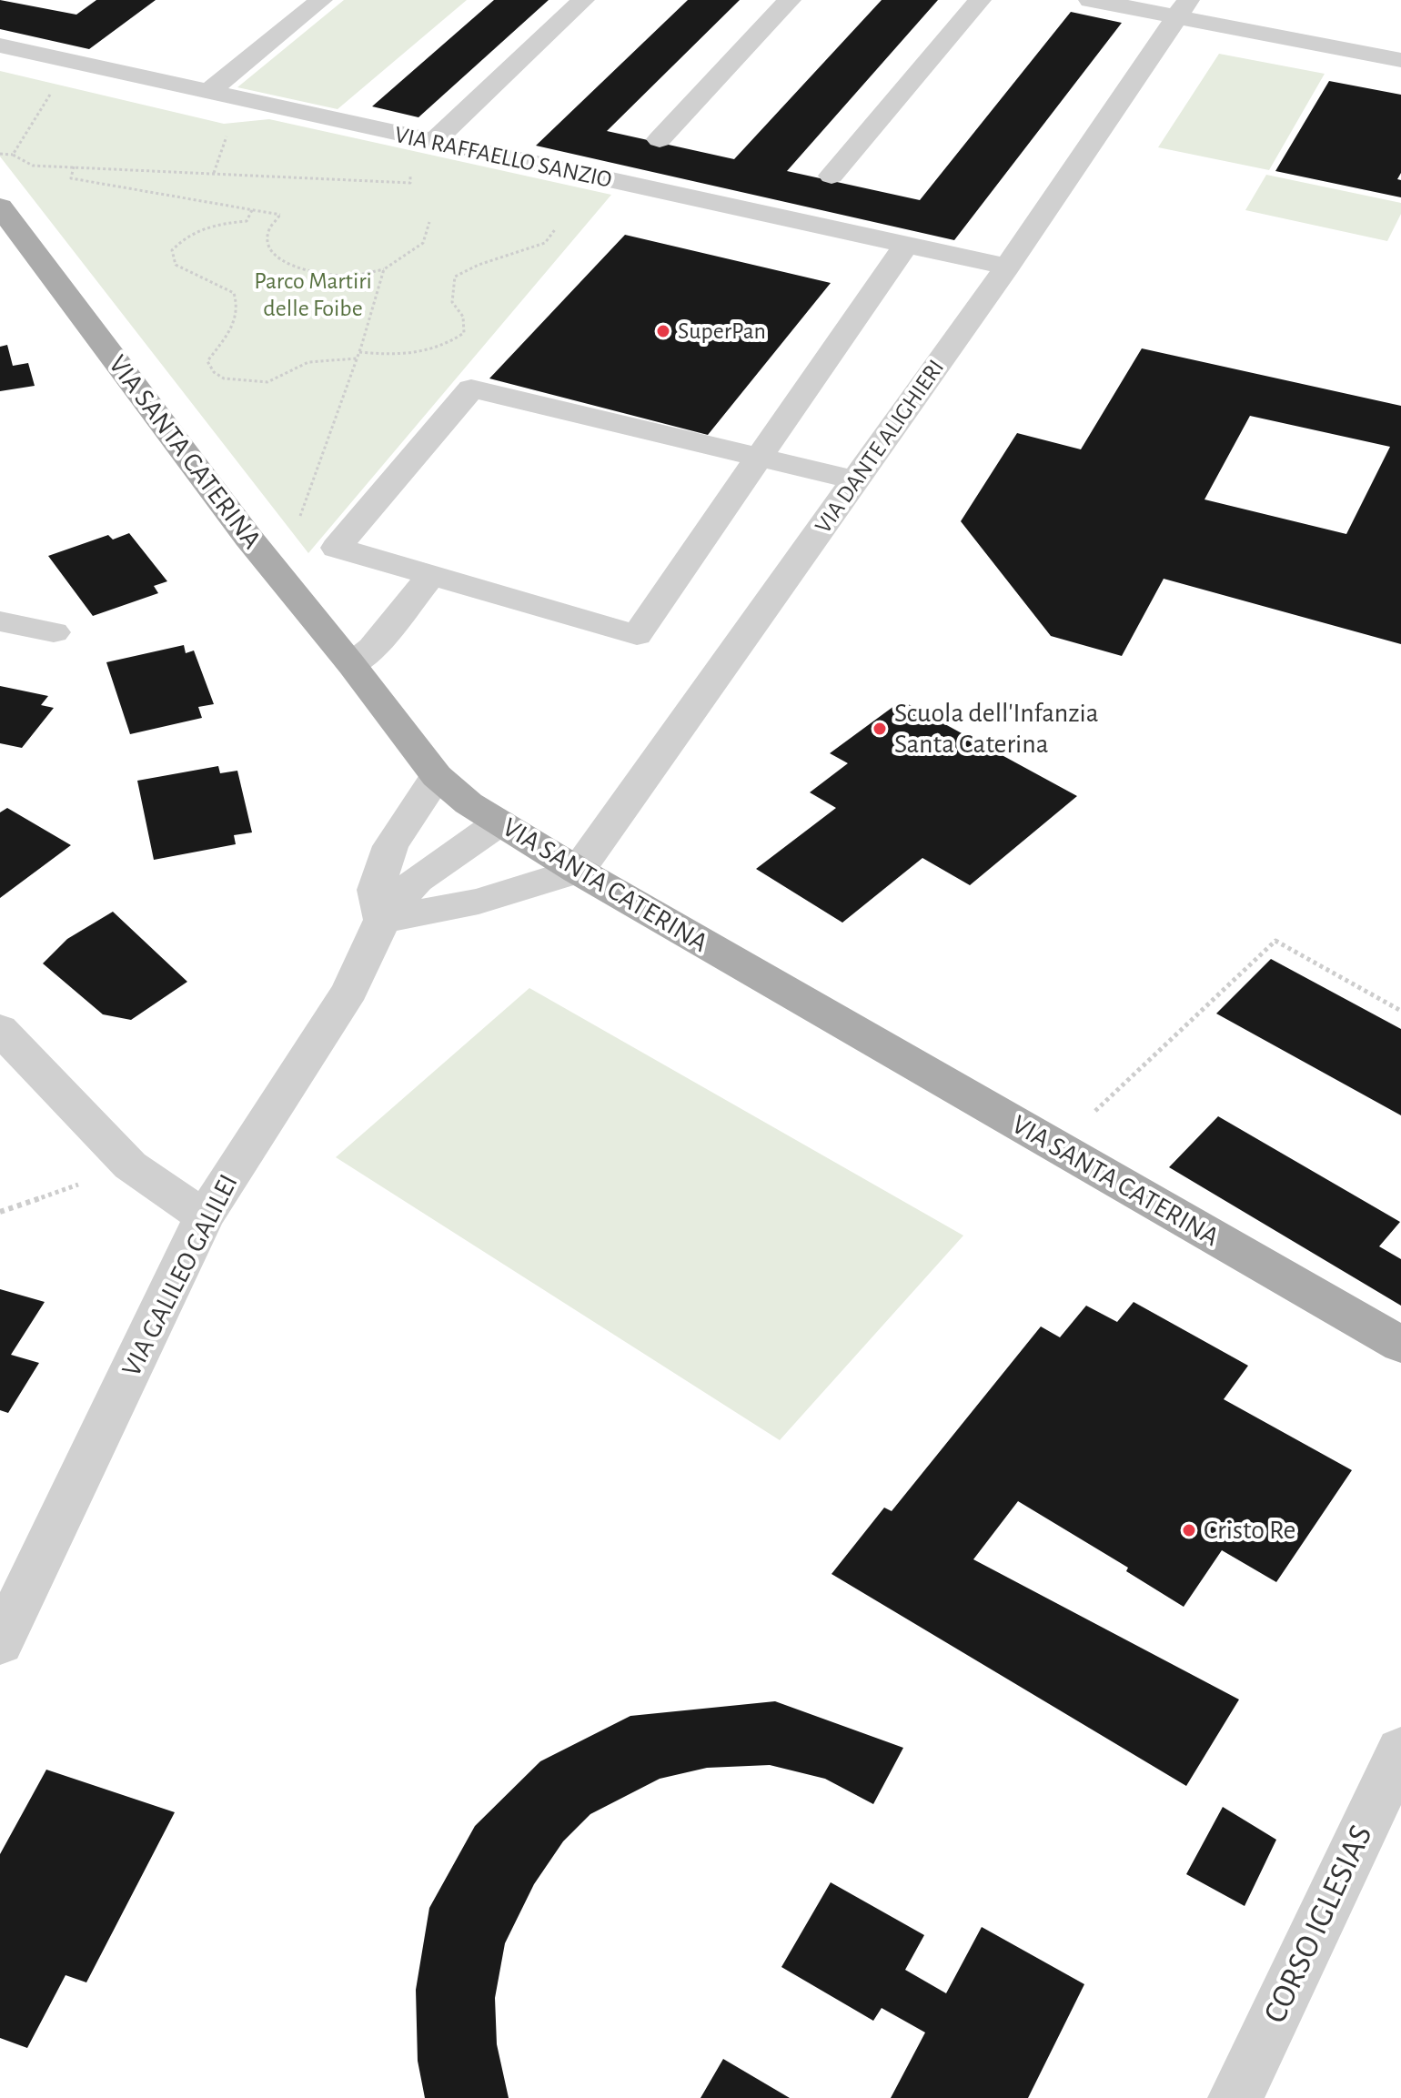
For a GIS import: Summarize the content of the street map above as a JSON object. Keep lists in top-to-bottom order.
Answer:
{
  "streets": {
    "main road": ["VIA SANTA CATERINA"],
    "street": [
      "VIA RAFFAELLO SANZIO",
      "VIA DANTE ALIGHIERI",
      "VIA GALILEO GALILEI",
      "CORSO IGLESIAS"
    ]
  },
  "crossings": [
    ["VIA RAFFAELLO SANZIO", "VIA DANTE ALIGHIERI"],
    ["VIA DANTE ALIGHIERI", "VIA SANTA CATERINA"],
    ["VIA SANTA CATERINA", "VIA GALILEO GALILEI"]
  ],
  "parks": ["Parco Martiri delle Foibe"],
  "places": ["SuperPan", "Scuola dell'Infanzia Santa Caterina", "Cristo Re"]
}
